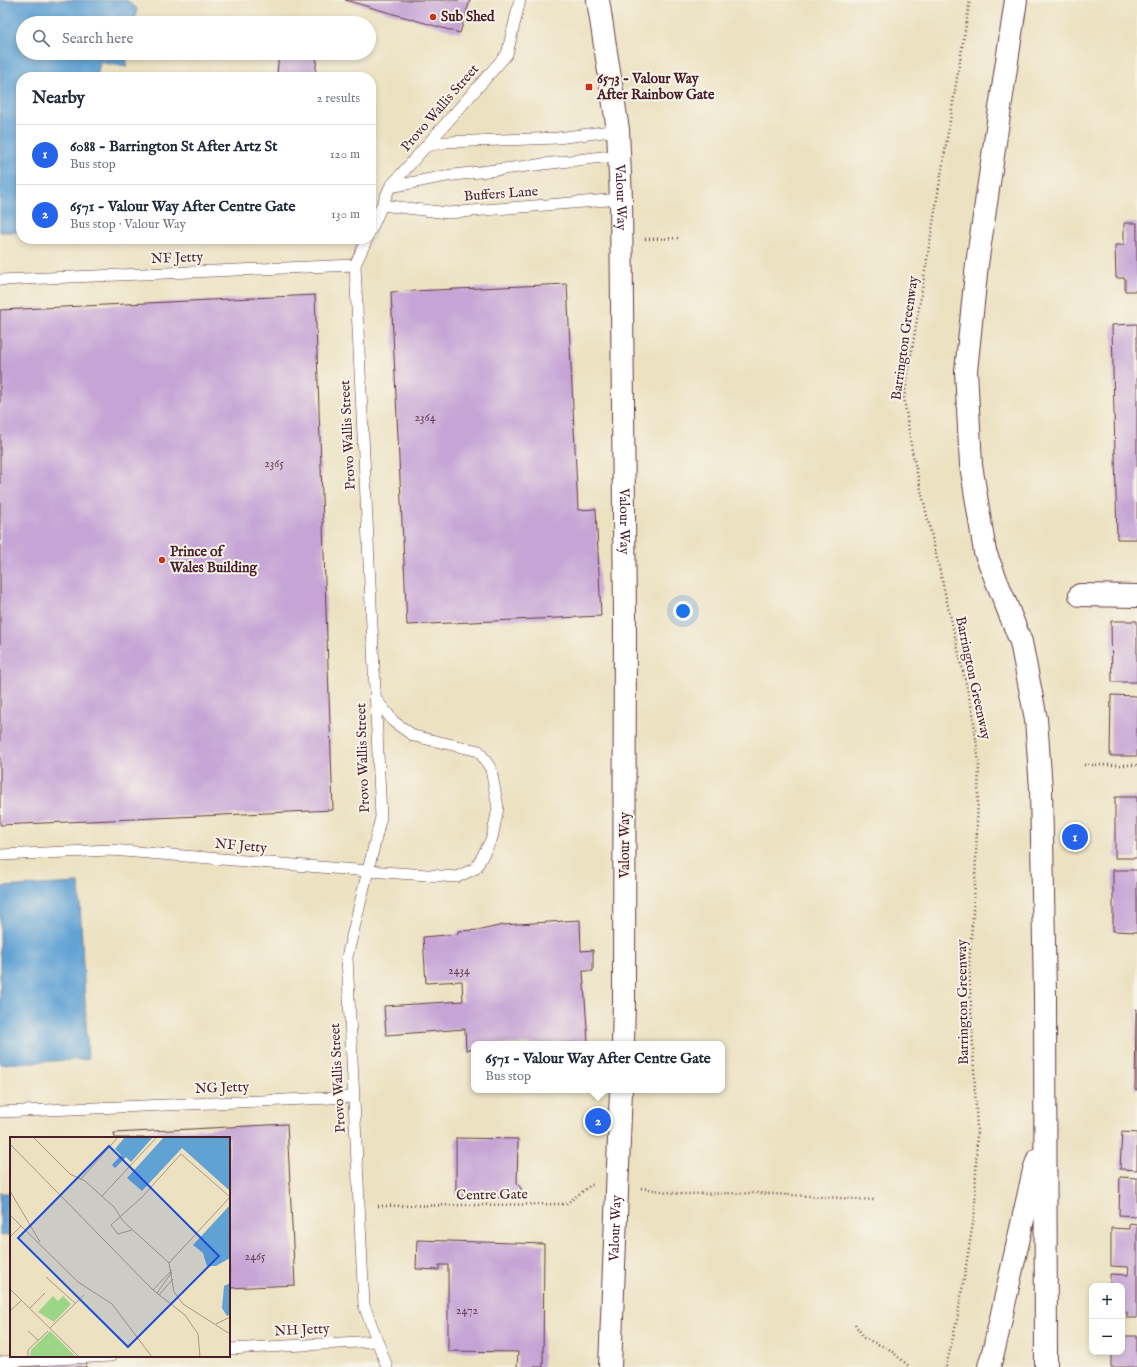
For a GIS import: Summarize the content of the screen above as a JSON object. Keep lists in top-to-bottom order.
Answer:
{
  "streets": {
    "main road": ["Valour Way"],
    "lane": [
      "Provo Wallis Street",
      "Buffers Lane",
      "NF Jetty",
      "NG Jetty",
      "NH Jetty"
    ],
    "path": ["Barrington Greenway", "Centre Gate"]
  },
  "crossings": [
    ["Provo Wallis Street", "Buffers Lane"],
    ["Provo Wallis Street", "NF Jetty"],
    ["Provo Wallis Street", "NG Jetty"],
    ["Provo Wallis Street", "Centre Gate"],
    ["Provo Wallis Street", "NH Jetty"],
    ["Buffers Lane", "Valour Way"],
    ["Valour Way", "Centre Gate"]
  ],
  "places": {
    "other": ["Sub Shed", "Prince of Wales Building"],
    "transit": ["6573 - Valour Way After Rainbow Gate"]
  },
  "house_numbers": [
    "2364",
    "2365",
    "2434",
    "2465",
    "2472"
  ],
  "page": {
    "search": "Search here",
    "heading": ["Nearby", "2 results"],
    "list": [
      {
        "mark": "1",
        "name": "6088 - Barrington St After Artz St",
        "note": "Bus stop",
        "value": "120 m"
      },
      {
        "mark": "2",
        "name": "6571 - Valour Way After Centre Gate",
        "note": "Bus stop · Valour Way",
        "value": "130 m"
      }
    ],
    "pins": ["1", "2"],
    "popup": ["6571 - Valour Way After Centre Gate", "Bus stop"],
    "map_buttons": ["+", "−"]
  }
}
